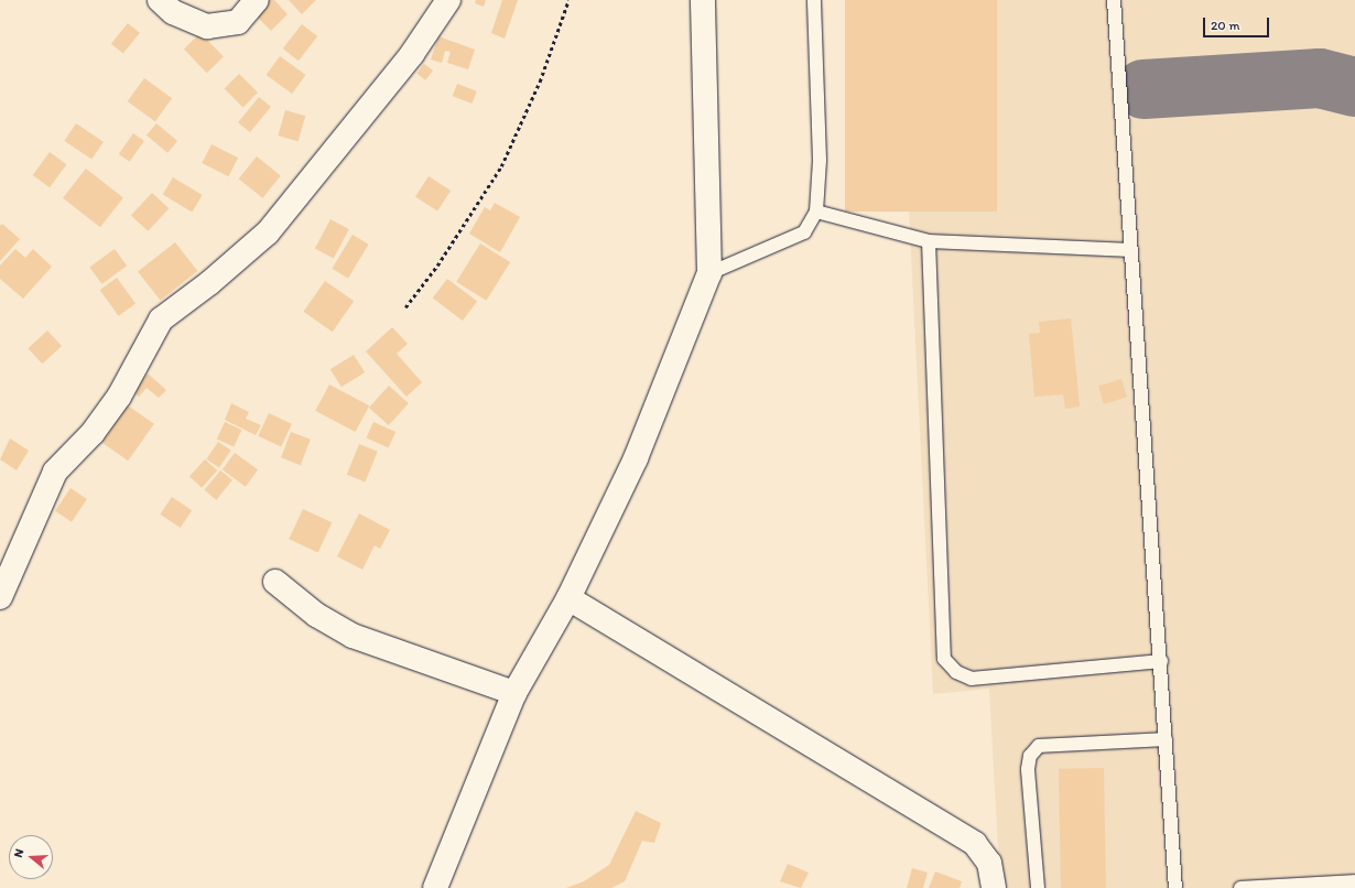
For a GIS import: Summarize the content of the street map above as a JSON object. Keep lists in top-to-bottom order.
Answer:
{
  "scale_bar": "20 m",
  "north": "left"
}
